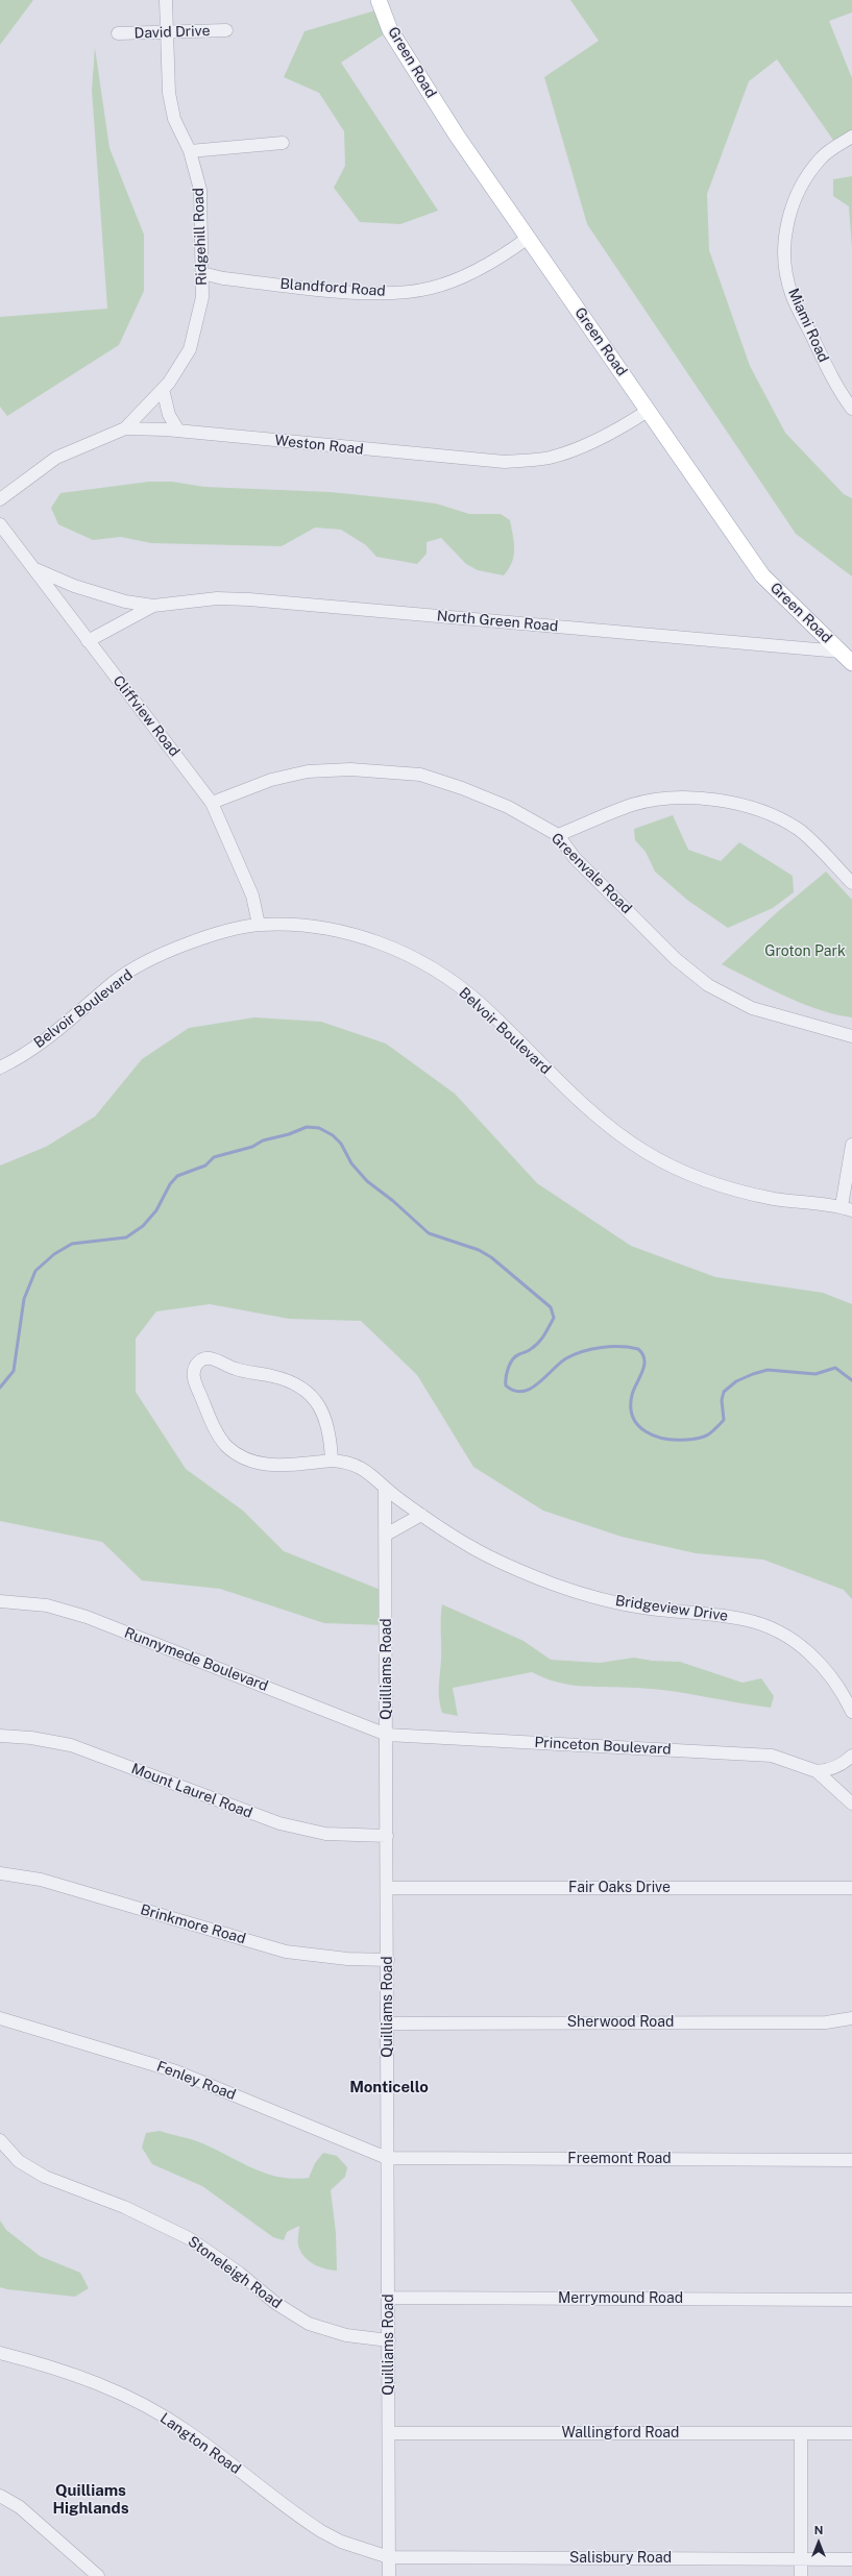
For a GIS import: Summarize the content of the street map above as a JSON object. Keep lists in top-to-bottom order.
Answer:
{
  "streets": {
    "main road": ["Green Road"],
    "street": [
      "David Drive",
      "Ridgehill Road",
      "Blandford Road",
      "Miami Road",
      "Weston Road",
      "North Green Road",
      "Cliffview Road",
      "Greenvale Road",
      "Belvoir Boulevard",
      "Bridgeview Drive",
      "Runnymede Boulevard",
      "Quilliams Road",
      "Princeton Boulevard",
      "Mount Laurel Road",
      "Fair Oaks Drive",
      "Brinkmore Road",
      "Sherwood Road",
      "Fenley Road",
      "Freemont Road",
      "Stoneleigh Road",
      "Merrymound Road",
      "Wallingford Road",
      "Langton Road",
      "Salisbury Road"
    ]
  },
  "crossings": [
    ["David Drive", "Ridgehill Road"],
    ["Green Road", "Blandford Road"],
    ["Green Road", "Weston Road"],
    ["Green Road", "North Green Road"],
    ["Ridgehill Road", "Blandford Road"],
    ["Ridgehill Road", "Weston Road"],
    ["North Green Road", "Cliffview Road"],
    ["Cliffview Road", "Greenvale Road"],
    ["Cliffview Road", "Belvoir Boulevard"],
    ["Bridgeview Drive", "Quilliams Road"],
    ["Runnymede Boulevard", "Quilliams Road"],
    ["Runnymede Boulevard", "Princeton Boulevard"],
    ["Quilliams Road", "Princeton Boulevard"],
    ["Quilliams Road", "Mount Laurel Road"],
    ["Quilliams Road", "Fair Oaks Drive"],
    ["Quilliams Road", "Brinkmore Road"],
    ["Quilliams Road", "Sherwood Road"],
    ["Quilliams Road", "Fenley Road"],
    ["Quilliams Road", "Freemont Road"],
    ["Quilliams Road", "Stoneleigh Road"],
    ["Quilliams Road", "Merrymound Road"],
    ["Quilliams Road", "Wallingford Road"],
    ["Quilliams Road", "Langton Road"],
    ["Quilliams Road", "Salisbury Road"],
    ["Fenley Road", "Freemont Road"],
    ["Langton Road", "Salisbury Road"]
  ],
  "districts": ["Monticello", "Quilliams Highlands"],
  "parks": ["Groton Park"],
  "north": "top"
}
